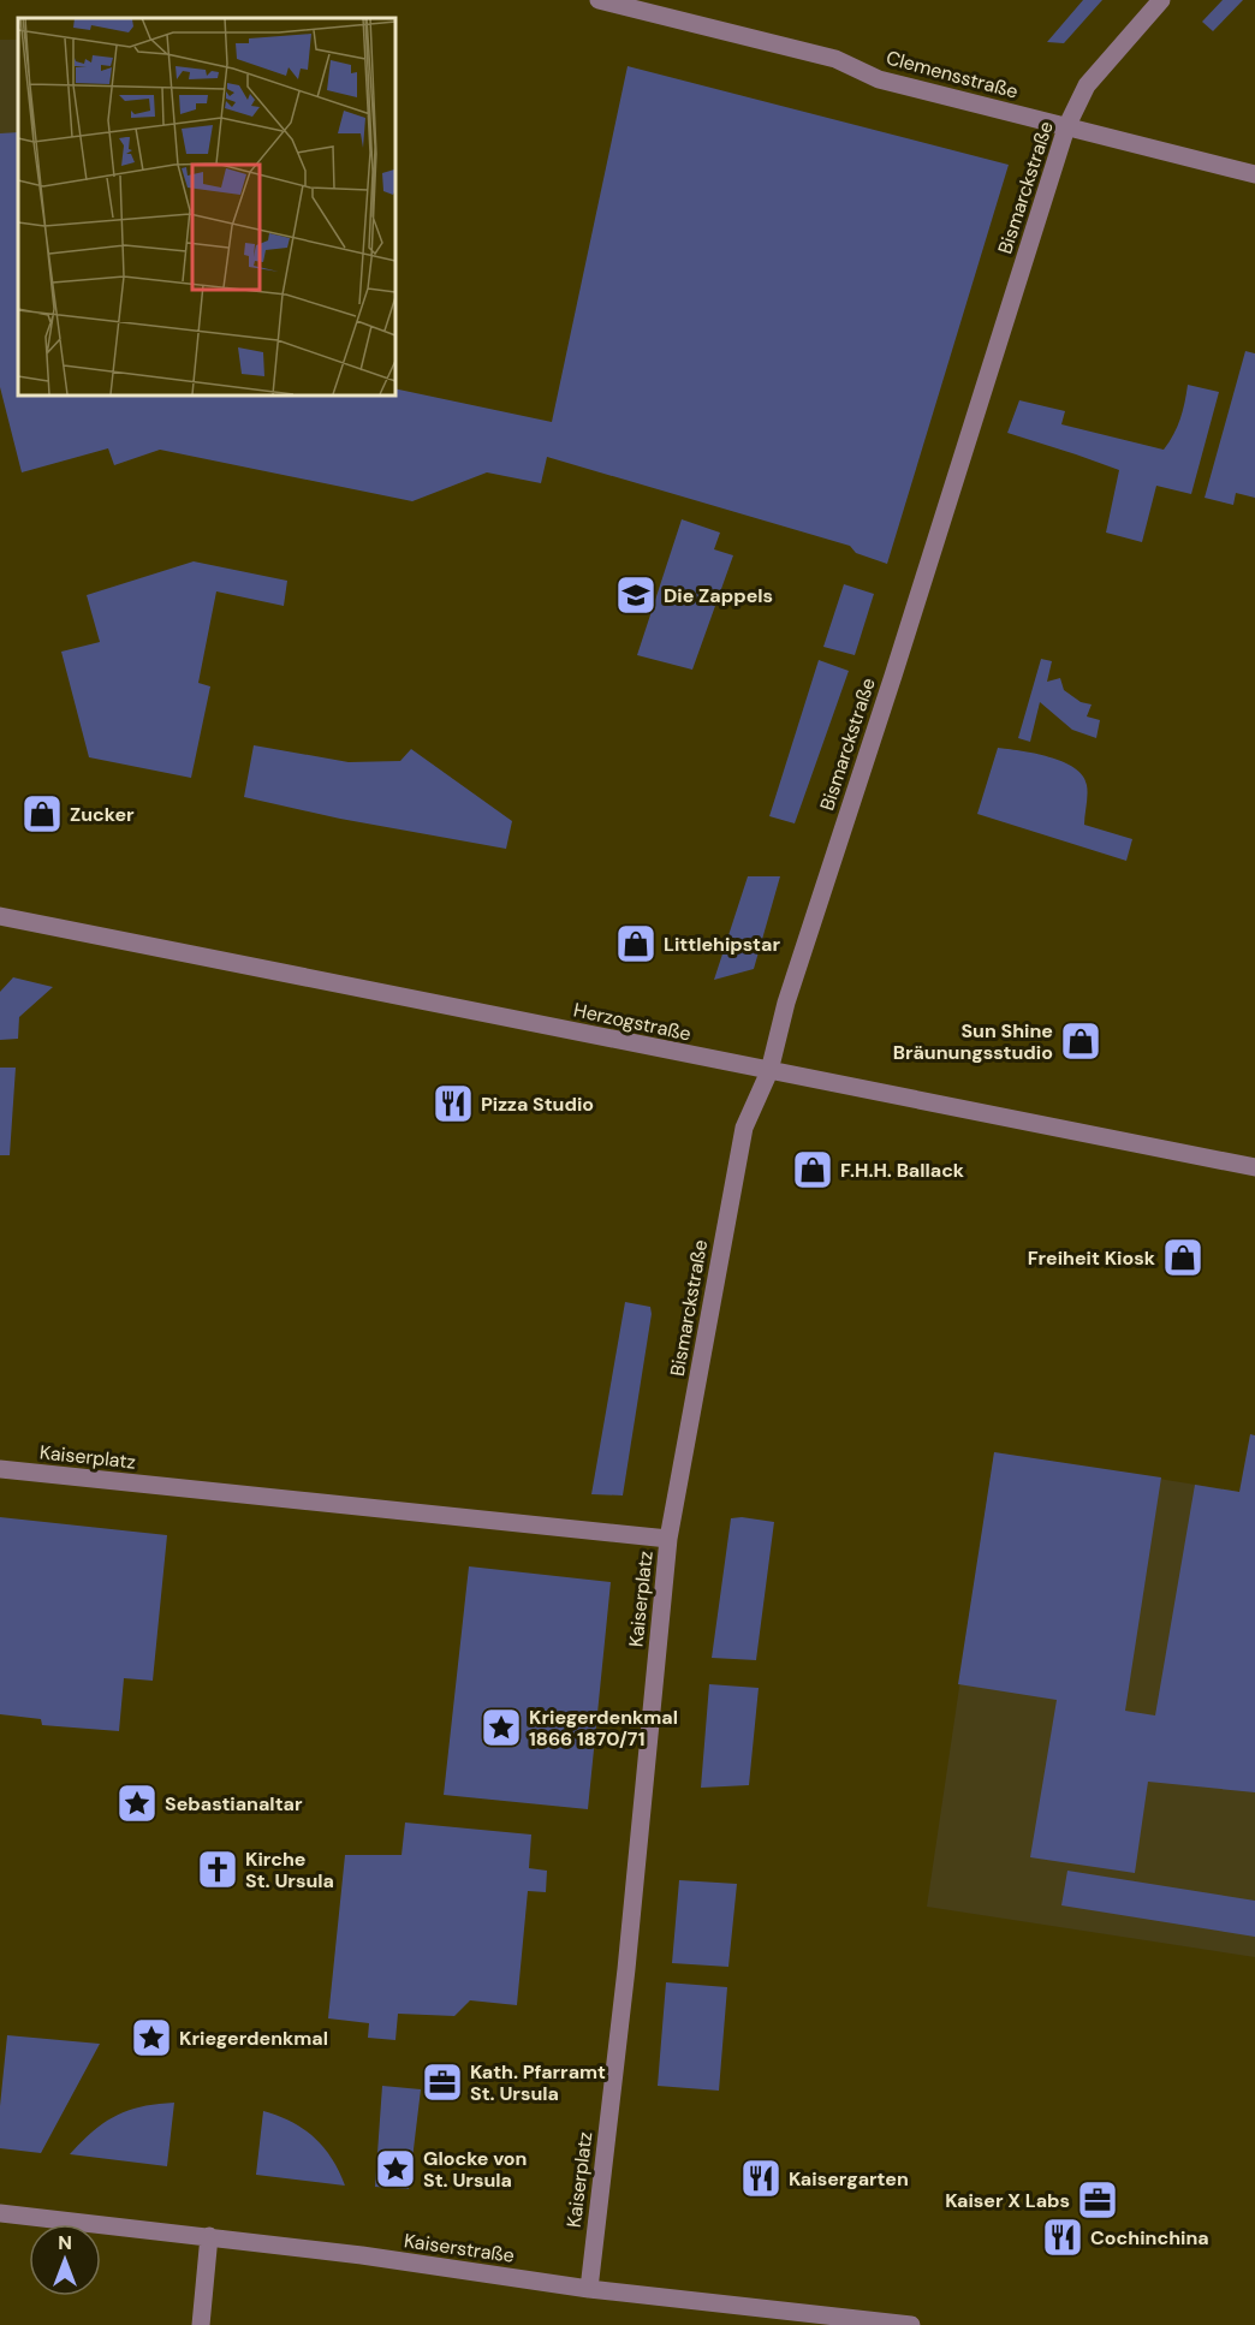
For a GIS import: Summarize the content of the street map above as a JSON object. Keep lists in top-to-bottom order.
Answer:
{
  "streets": {
    "street": [
      "Clemensstraße",
      "Bismarckstraße",
      "Herzogstraße",
      "Kaiserplatz",
      "Kaiserstraße"
    ]
  },
  "crossings": [
    ["Clemensstraße", "Bismarckstraße"],
    ["Bismarckstraße", "Herzogstraße"],
    ["Bismarckstraße", "Kaiserplatz"],
    ["Kaiserplatz", "Kaiserstraße"]
  ],
  "places": {
    "school or university": ["Die Zappels"],
    "shop": [
      "Zucker",
      "Littlehipstar",
      "Sun Shine Bräunungsstudio",
      "F.H.H. Ballack",
      "Freiheit Kiosk"
    ],
    "restaurant": ["Pizza Studio", "Kaisergarten", "Cochinchina"],
    "place": [
      "Kriegerdenkmal 1866 1870/71",
      "Sebastianaltar",
      "Kriegerdenkmal",
      "Glocke von St. Ursula"
    ],
    "church": ["Kirche St. Ursula"],
    "office": ["Kath. Pfarramt St. Ursula", "Kaiser X Labs"]
  },
  "north": "top"
}
